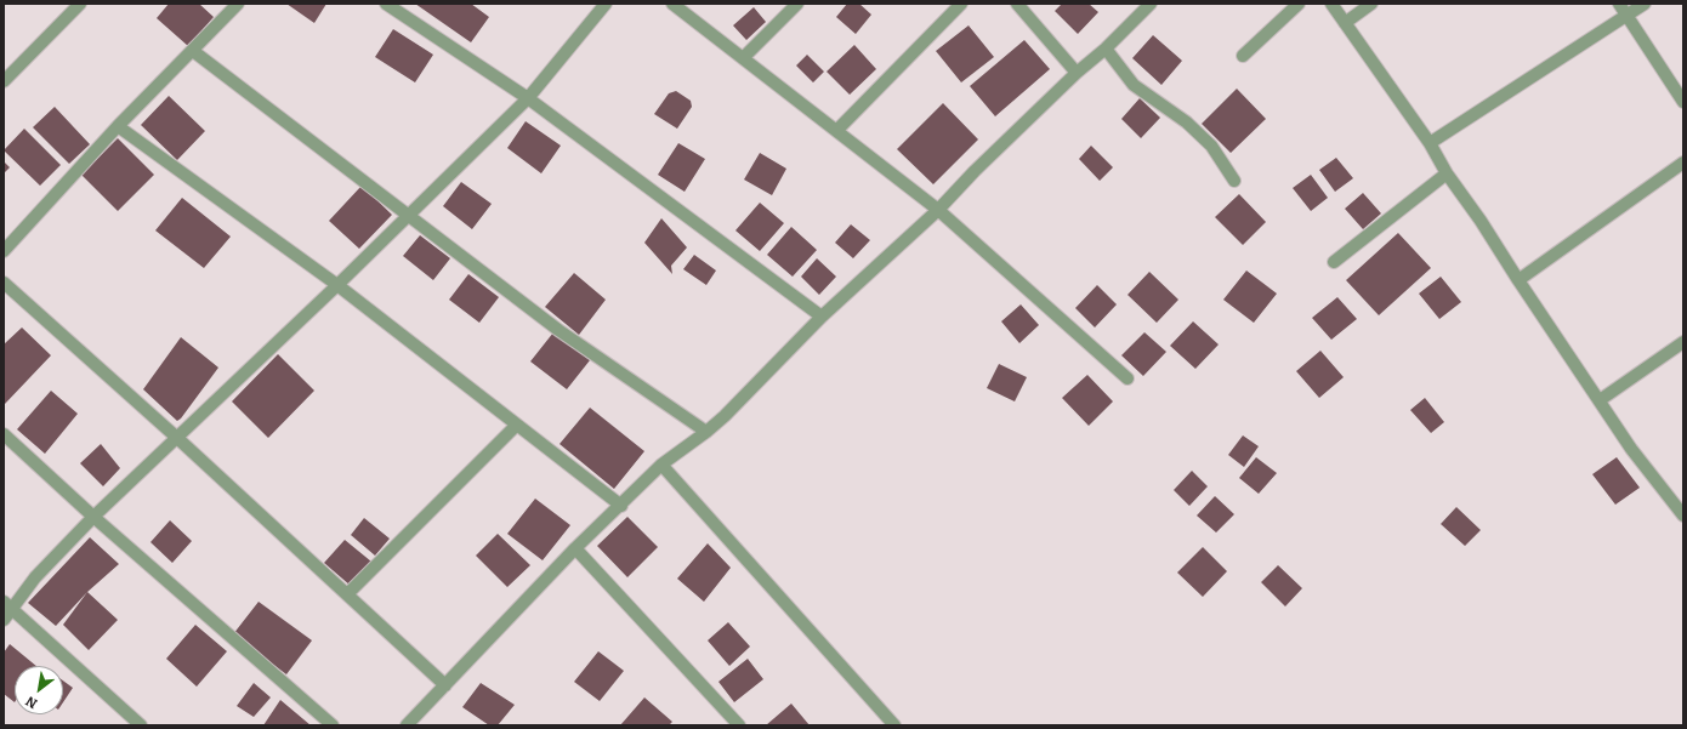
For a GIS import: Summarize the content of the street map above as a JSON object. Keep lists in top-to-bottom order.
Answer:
{
  "north": "bottom left"
}
